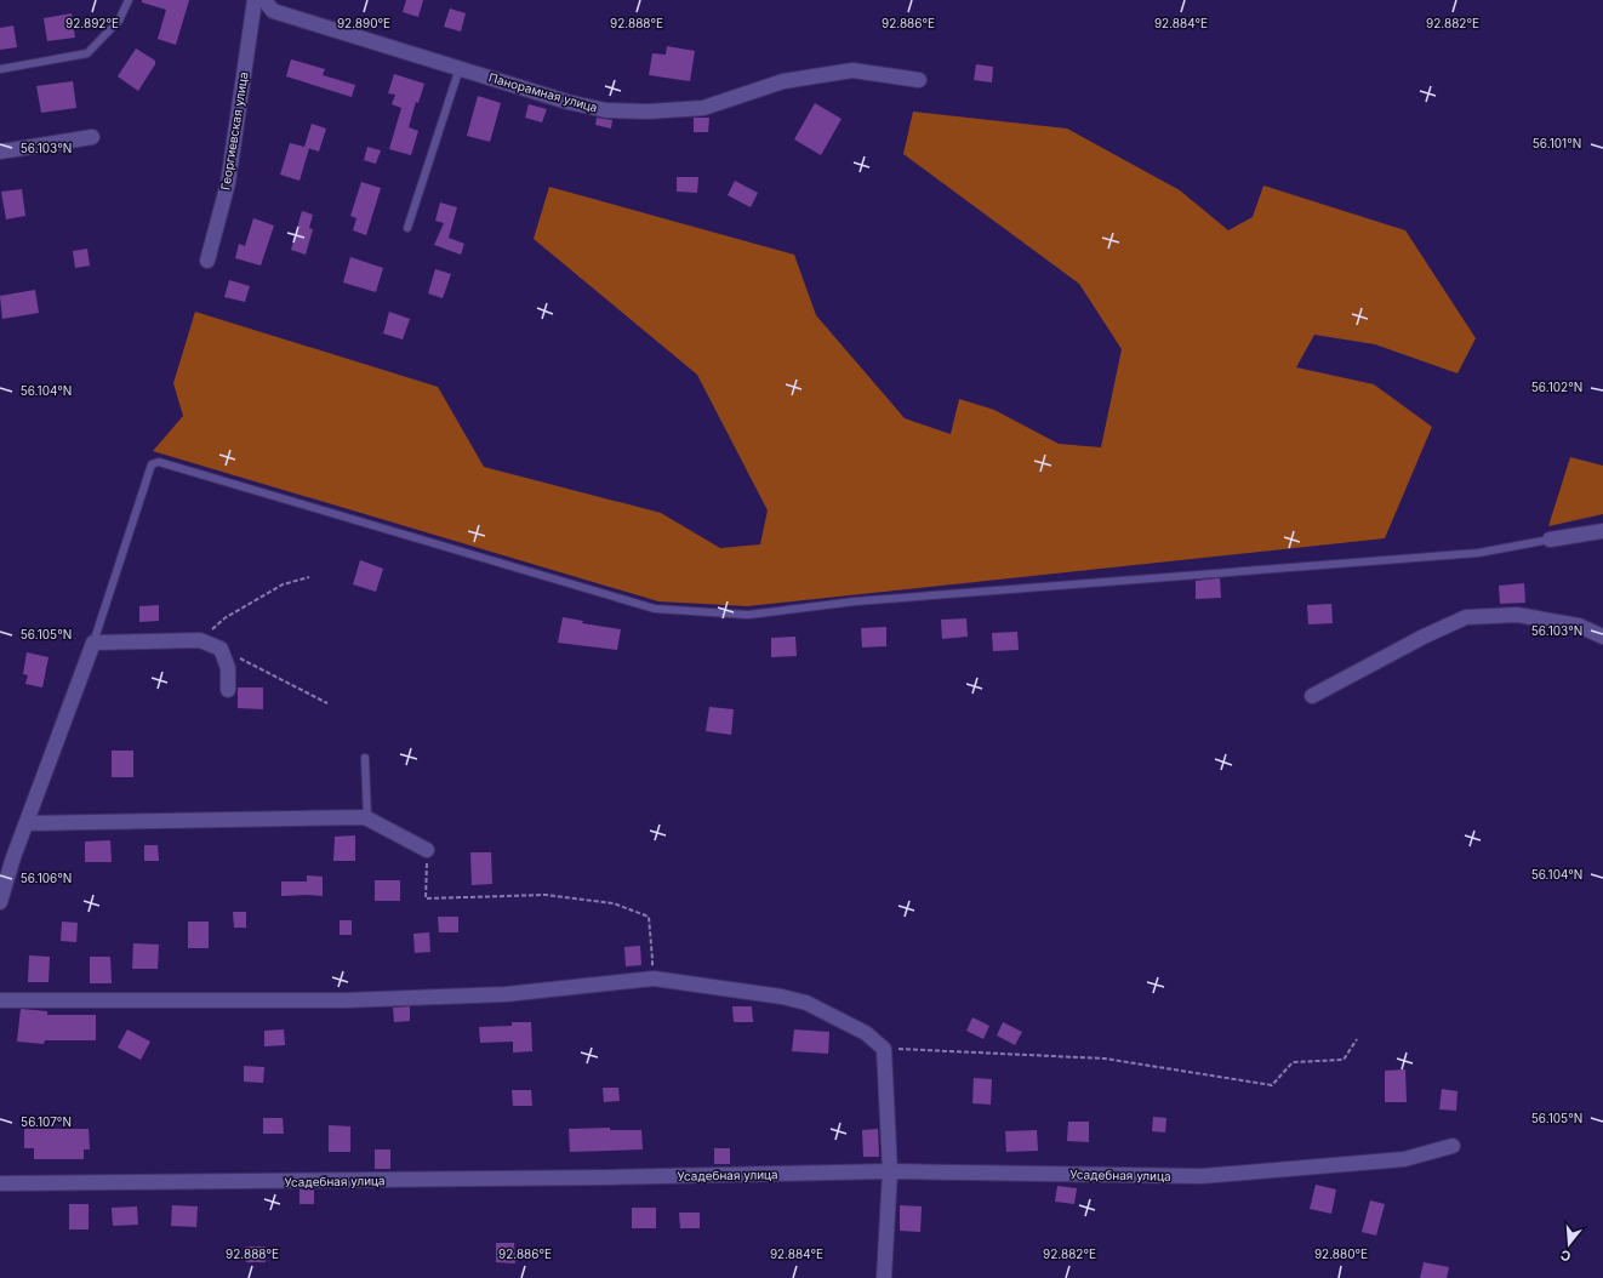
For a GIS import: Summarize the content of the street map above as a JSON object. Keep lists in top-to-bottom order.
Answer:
{
  "streets": {
    "street": ["Панорамная улица", "Георгиевская улица", "Усадебная улица"]
  },
  "north": "bottom",
  "coordinates": [
    "92.892°E",
    "92.890°E",
    "92.888°E",
    "92.886°E",
    "92.884°E",
    "92.882°E",
    "56.101°N",
    "56.103°N",
    "56.102°N",
    "56.104°N",
    "56.105°N",
    "56.106°N",
    "56.107°N",
    "92.880°E"
  ]
}
